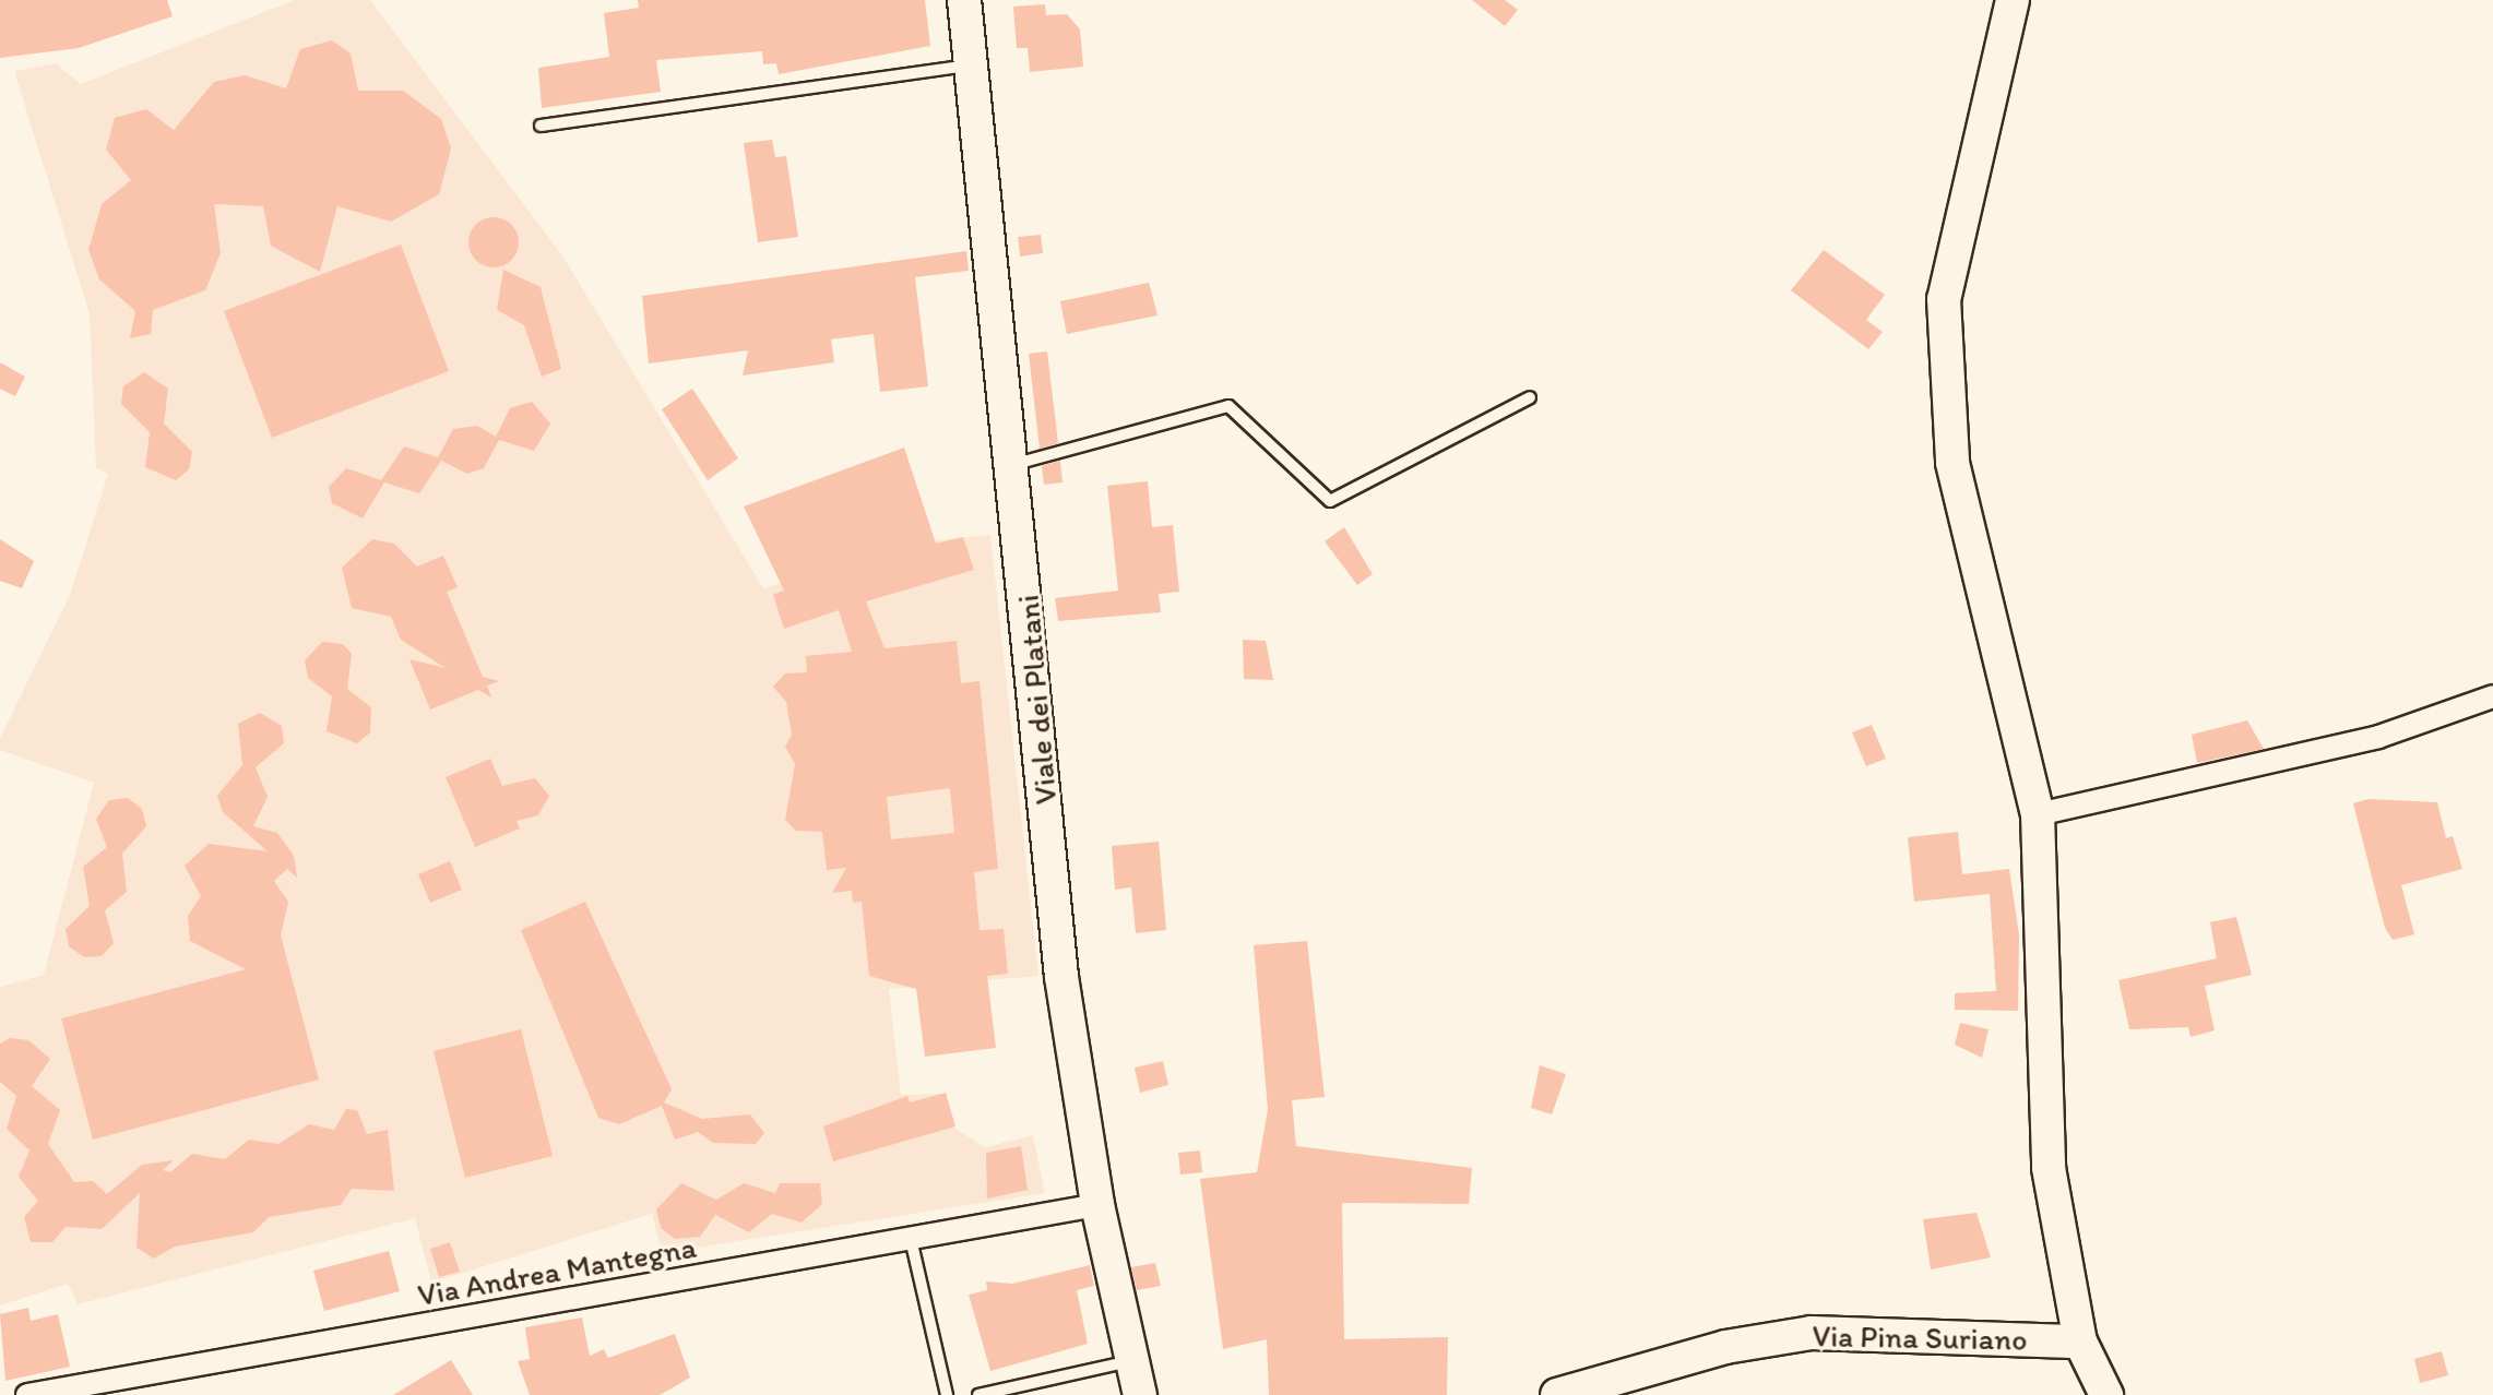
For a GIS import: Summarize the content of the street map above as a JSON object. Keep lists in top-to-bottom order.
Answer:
{
  "streets": {
    "street": ["Viale dei Platani", "Via Andrea Mantegna", "Via Pina Suriano"]
  },
  "crossings": [
    ["Viale dei Platani", "Via Andrea Mantegna"]
  ]
}
